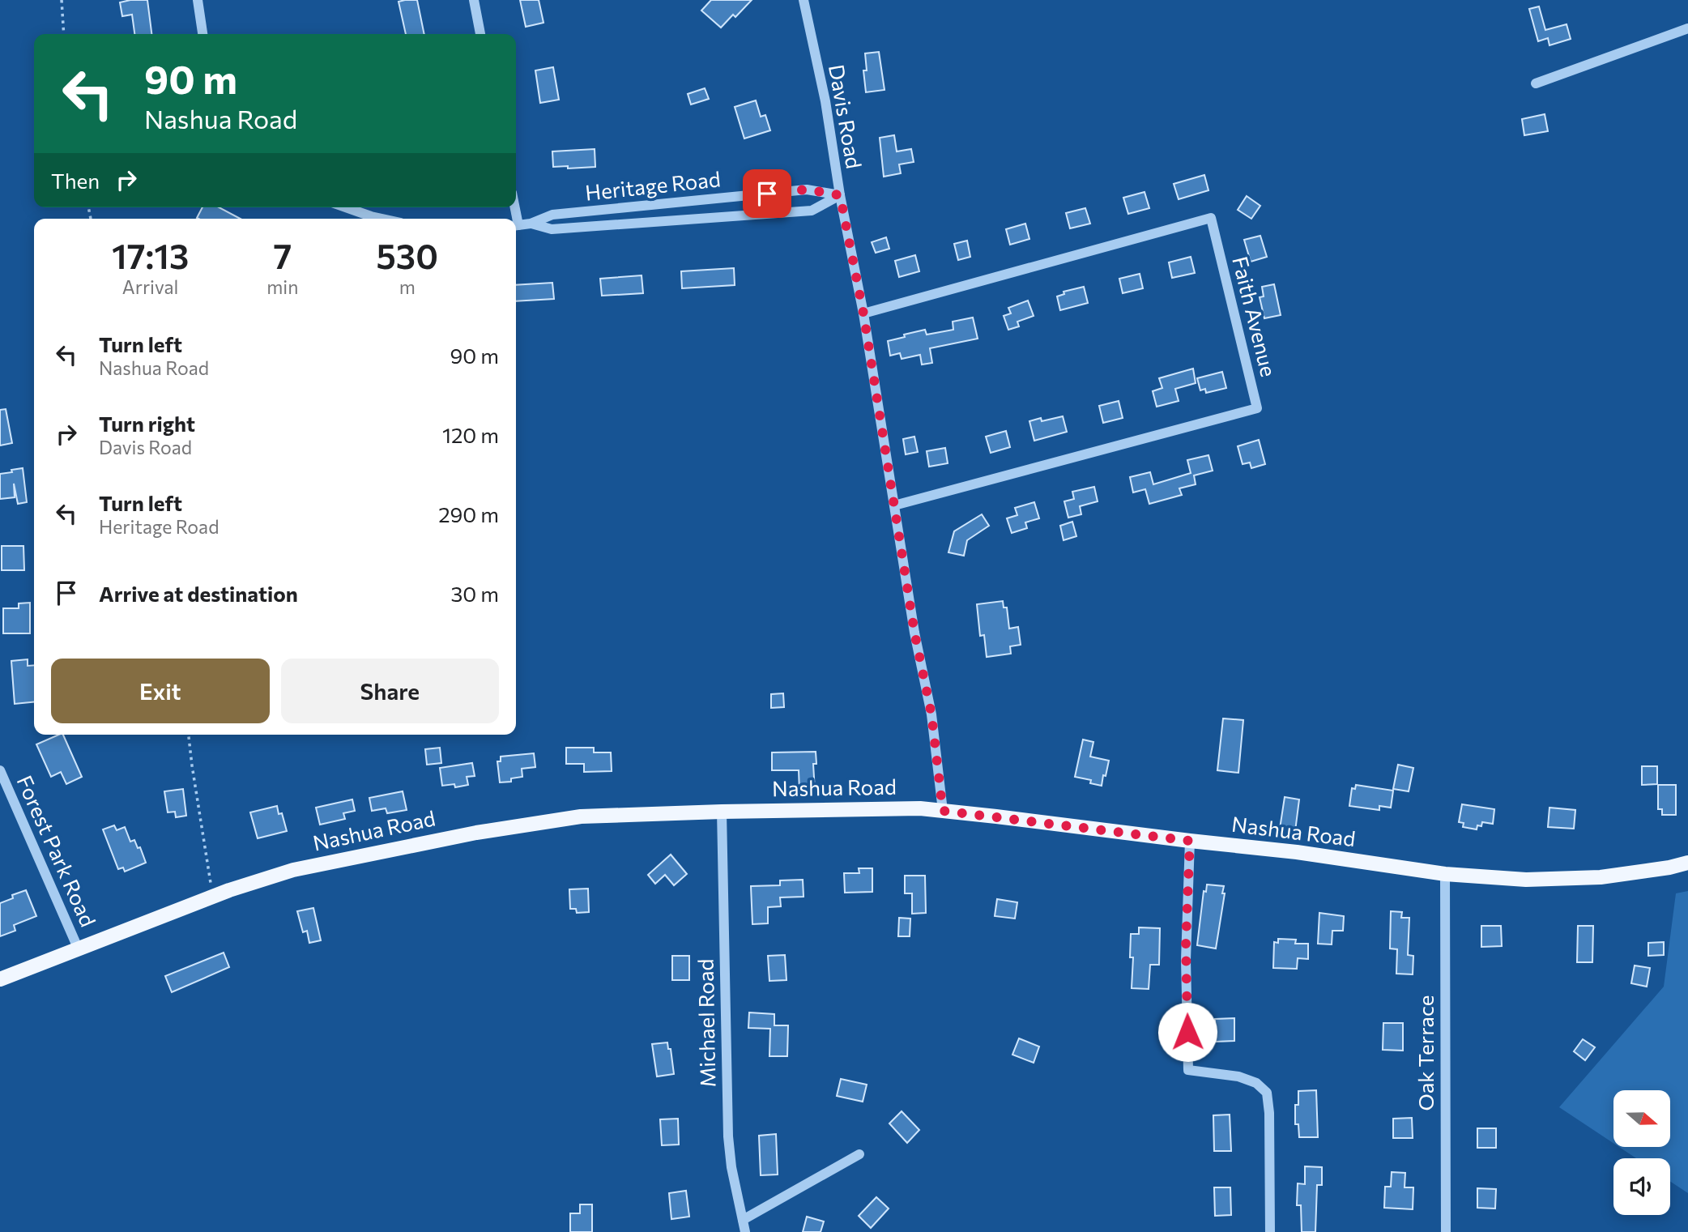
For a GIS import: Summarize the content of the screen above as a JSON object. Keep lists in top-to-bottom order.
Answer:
{
  "streets": {
    "main road": ["Nashua Road"],
    "street": [
      "Davis Road",
      "Heritage Road",
      "Faith Avenue",
      "Forest Park Road",
      "Michael Road",
      "Oak Terrace"
    ]
  },
  "crossings": [
    ["Davis Road", "Heritage Road"],
    ["Davis Road", "Faith Avenue"],
    ["Davis Road", "Nashua Road"],
    ["Nashua Road", "Forest Park Road"],
    ["Nashua Road", "Michael Road"],
    ["Nashua Road", "Oak Terrace"]
  ],
  "north": "right",
  "page": {
    "turn": ["90 m", "Nashua Road"],
    "then": "Then",
    "eta": [
      "17:13",
      "Arrival",
      "7",
      "min",
      "530",
      "m"
    ],
    "list": [
      {
        "name": "Turn left",
        "note": "Nashua Road",
        "value": "90 m"
      },
      {
        "name": "Turn right",
        "note": "Davis Road",
        "value": "120 m"
      },
      {
        "name": "Turn left",
        "note": "Heritage Road",
        "value": "290 m"
      },
      {
        "name": "Arrive at destination",
        "value": "30 m"
      }
    ],
    "buttons": ["Exit", "Share"]
  }
}
